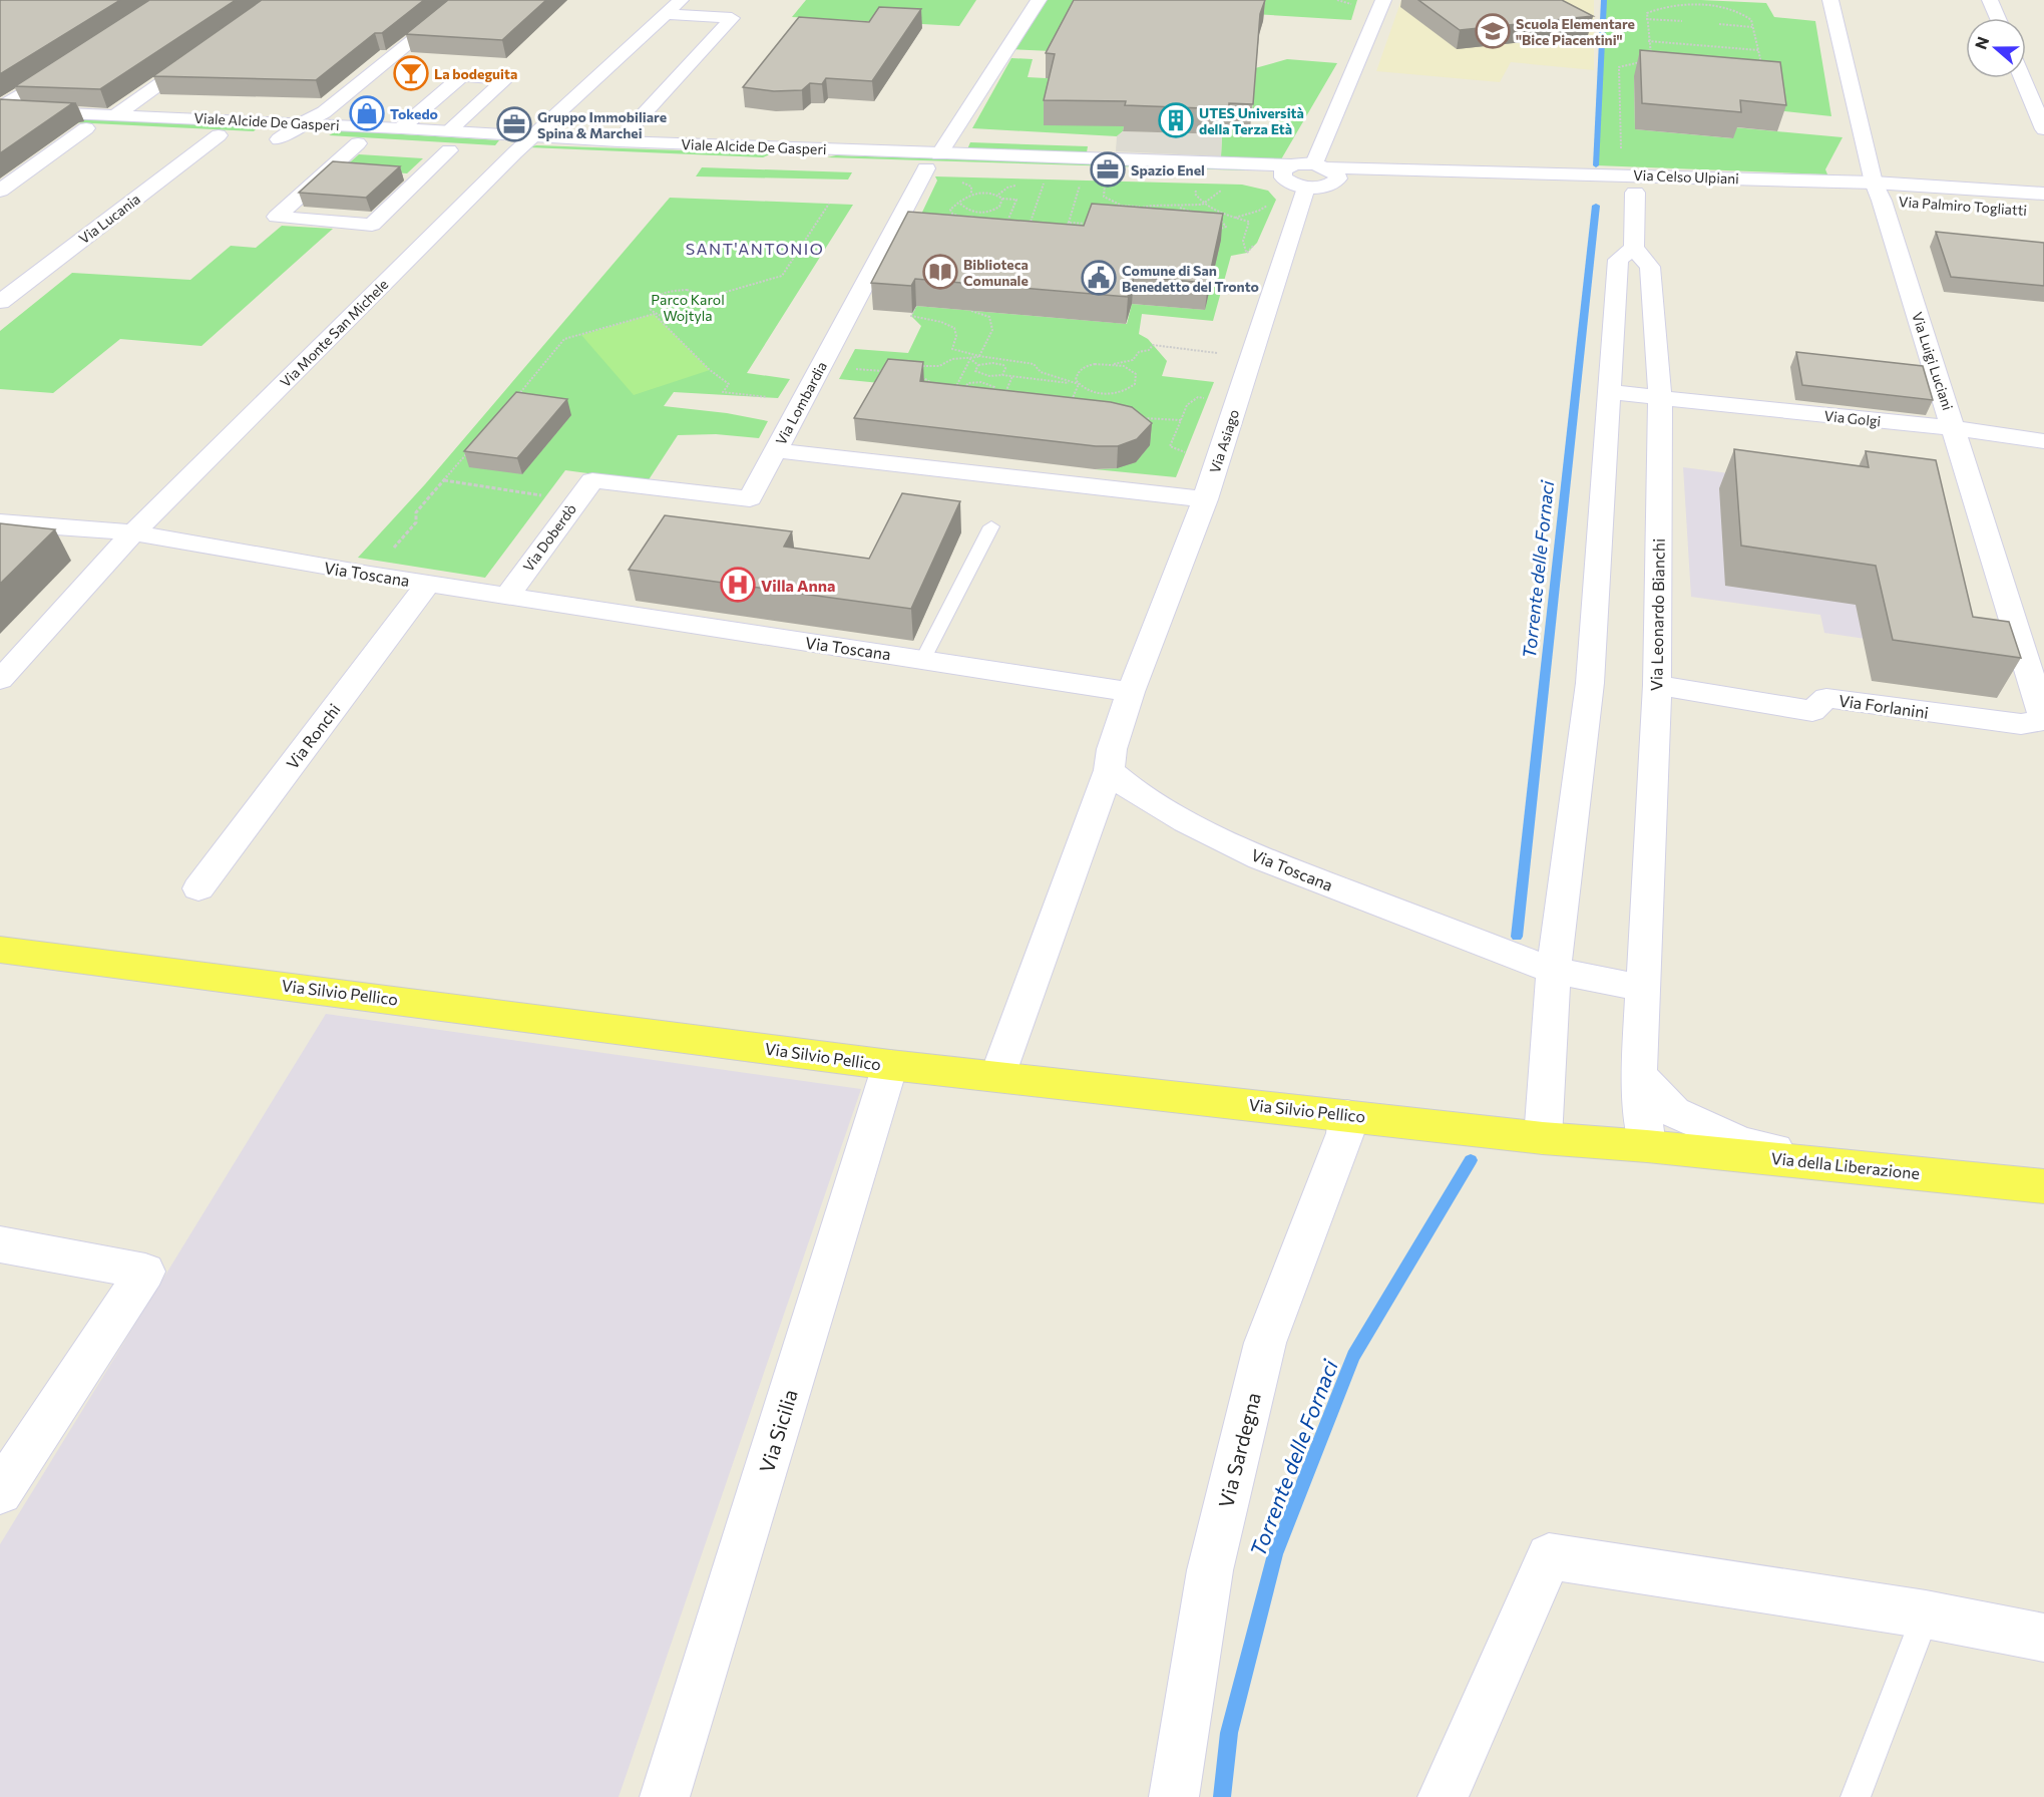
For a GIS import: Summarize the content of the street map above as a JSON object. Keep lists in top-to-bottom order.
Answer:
{
  "streets": {
    "main road": ["Via Silvio Pellico", "Via della Liberazione"],
    "street": [
      "Viale Alcide De Gasperi",
      "Via Celso Ulpiani",
      "Via Palmiro Togliatti",
      "Via Lucania",
      "Via Monte San Michele",
      "Via Luigi Luciani",
      "Via Lombardia",
      "Via Golgi",
      "Via Asiago",
      "Via Doberdò",
      "Via Toscana",
      "Via Leonardo Bianchi",
      "Via Forlanini",
      "Via Ronchi",
      "Via Sicilia",
      "Via Sardegna"
    ]
  },
  "crossings": [
    ["Viale Alcide De Gasperi", "Via Lucania"],
    ["Viale Alcide De Gasperi", "Via Monte San Michele"],
    ["Viale Alcide De Gasperi", "Via Lombardia"],
    ["Viale Alcide De Gasperi", "Via Asiago"],
    ["Via Celso Ulpiani", "Via Palmiro Togliatti"],
    ["Via Celso Ulpiani", "Via Luigi Luciani"],
    ["Via Palmiro Togliatti", "Via Luigi Luciani"],
    ["Via Monte San Michele", "Via Toscana"],
    ["Via Luigi Luciani", "Via Golgi"],
    ["Via Luigi Luciani", "Via Forlanini"],
    ["Via Lombardia", "Via Doberdò"],
    ["Via Golgi", "Via Leonardo Bianchi"],
    ["Via Asiago", "Via Toscana"],
    ["Via Doberdò", "Via Toscana"],
    ["Via Toscana", "Via Ronchi"],
    ["Via Leonardo Bianchi", "Via Forlanini"],
    ["Via Leonardo Bianchi", "Via Silvio Pellico"],
    ["Via Leonardo Bianchi", "Via della Liberazione"],
    ["Via Silvio Pellico", "Via della Liberazione"],
    ["Via Silvio Pellico", "Via Sicilia"],
    ["Via Silvio Pellico", "Via Sardegna"]
  ],
  "districts": ["SANT'ANTONIO"],
  "water": ["Torrente delle Fornaci"],
  "parks": ["Parco Karol Wojtyla"],
  "places": {
    "school or university": ["Scuola Elementare \"Bice Piacentini\""],
    "bar": ["La bodeguita"],
    "shop": ["Tokedo"],
    "building": ["UTES Università della Terza Età"],
    "office": ["Gruppo Immobiliare Spina & Marchei", "Spazio Enel"],
    "library": ["Biblioteca Comunale"],
    "public building": ["Comune di San Benedetto del Tronto"],
    "hospital": ["Villa Anna"]
  },
  "north": "left"
}
